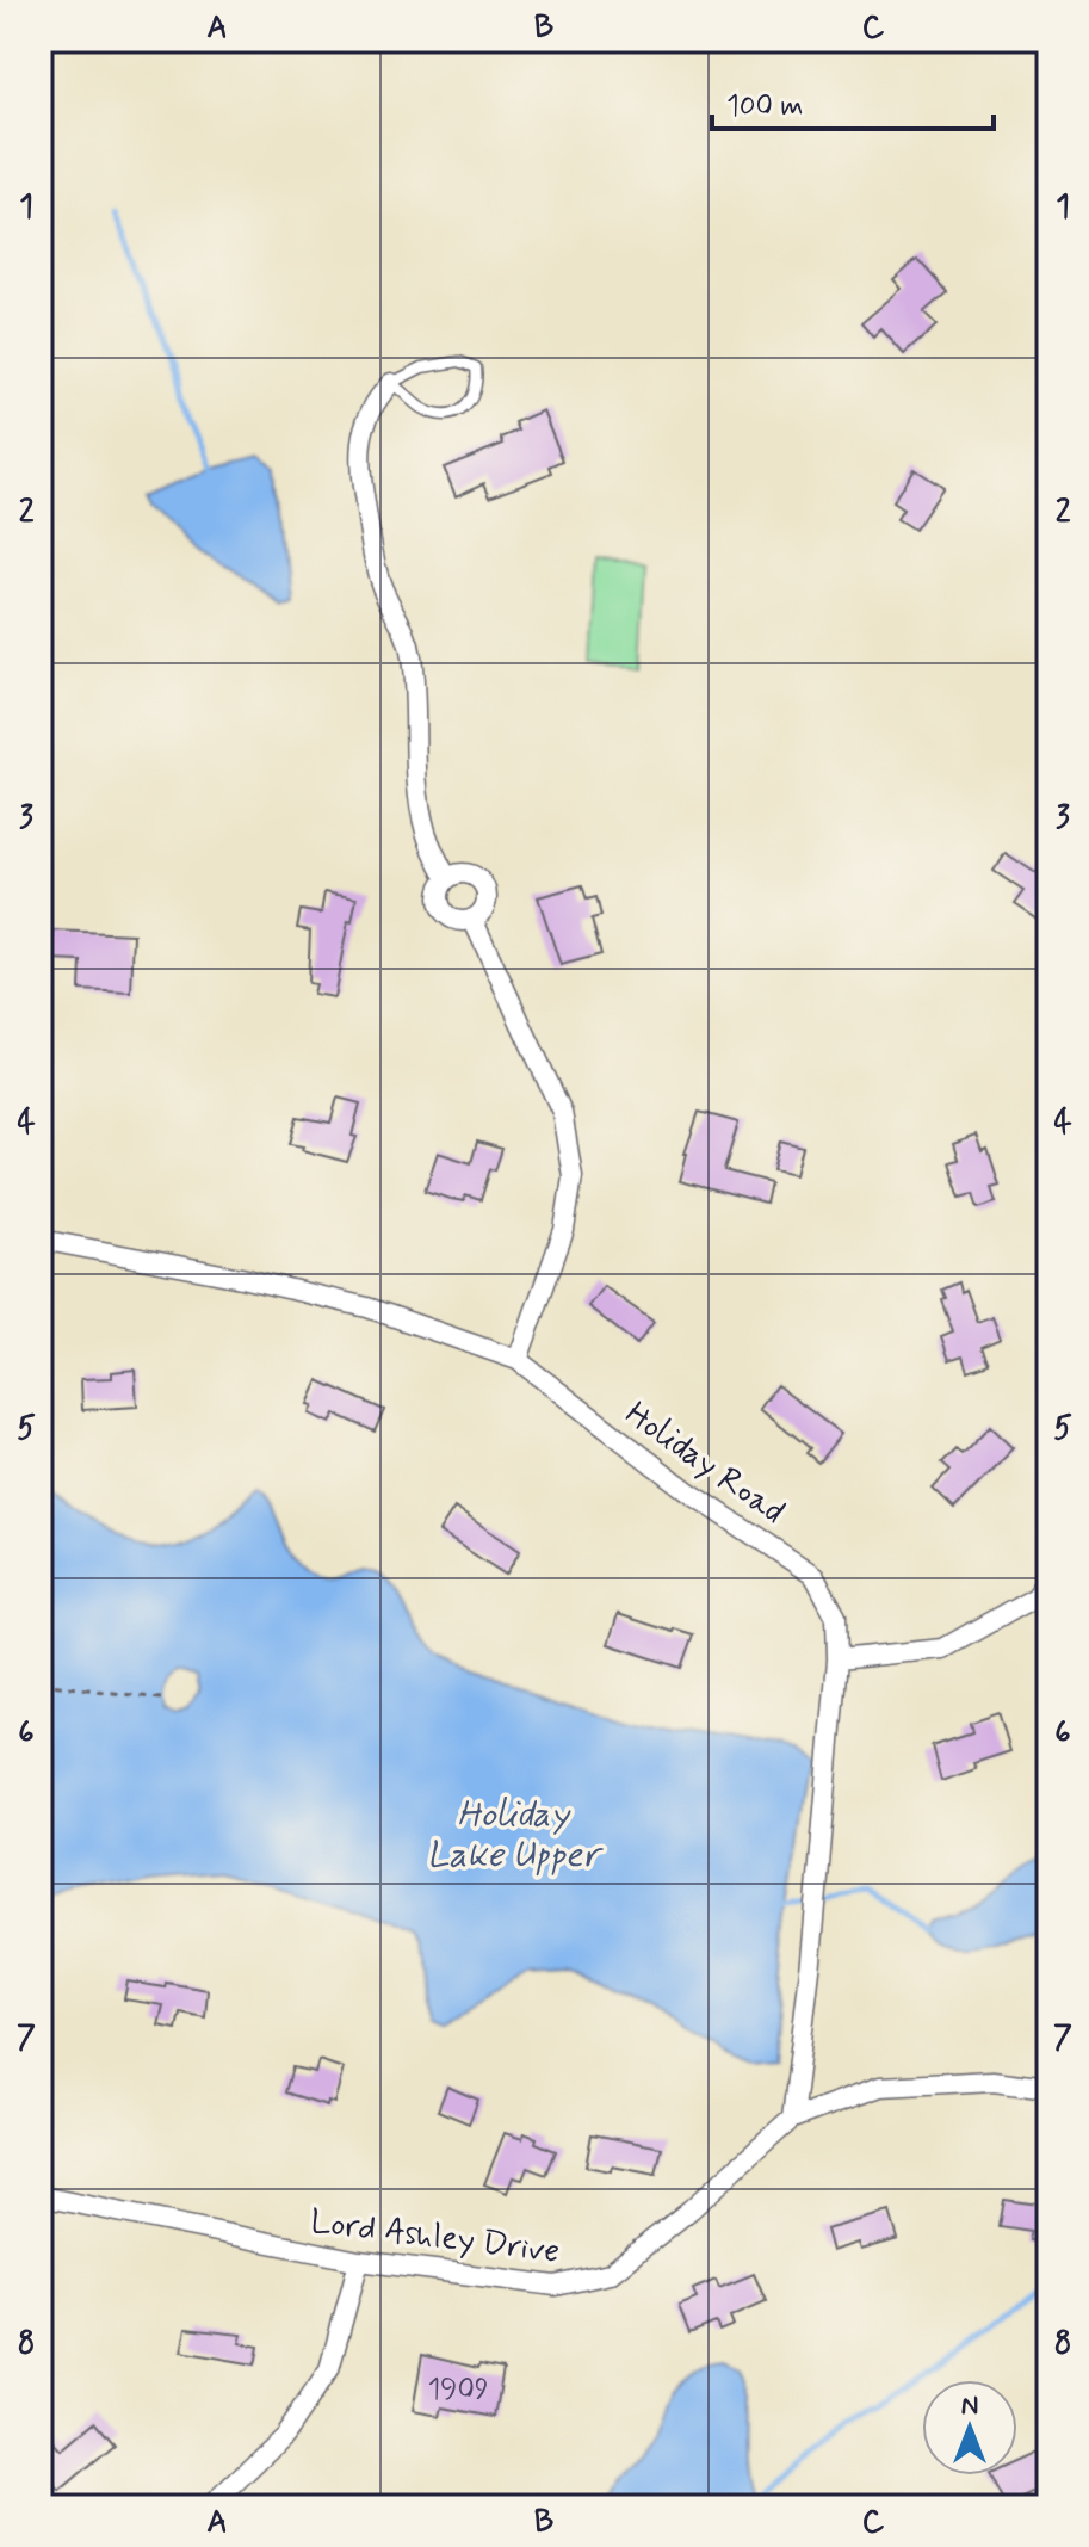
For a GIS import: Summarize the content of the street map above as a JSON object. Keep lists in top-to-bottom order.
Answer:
{
  "streets": {
    "street": ["Holiday Road", "Lord Ashley Drive"]
  },
  "crossings": [
    ["Holiday Road", "Lord Ashley Drive"]
  ],
  "water": ["Holiday Lake Upper"],
  "house_numbers": ["1909"],
  "scale_bar": "100 m",
  "north": "top",
  "grid": {
    "columns": ["A", "B", "C"],
    "rows": [
      "1",
      "2",
      "3",
      "4",
      "5",
      "6",
      "7",
      "8"
    ]
  }
}
